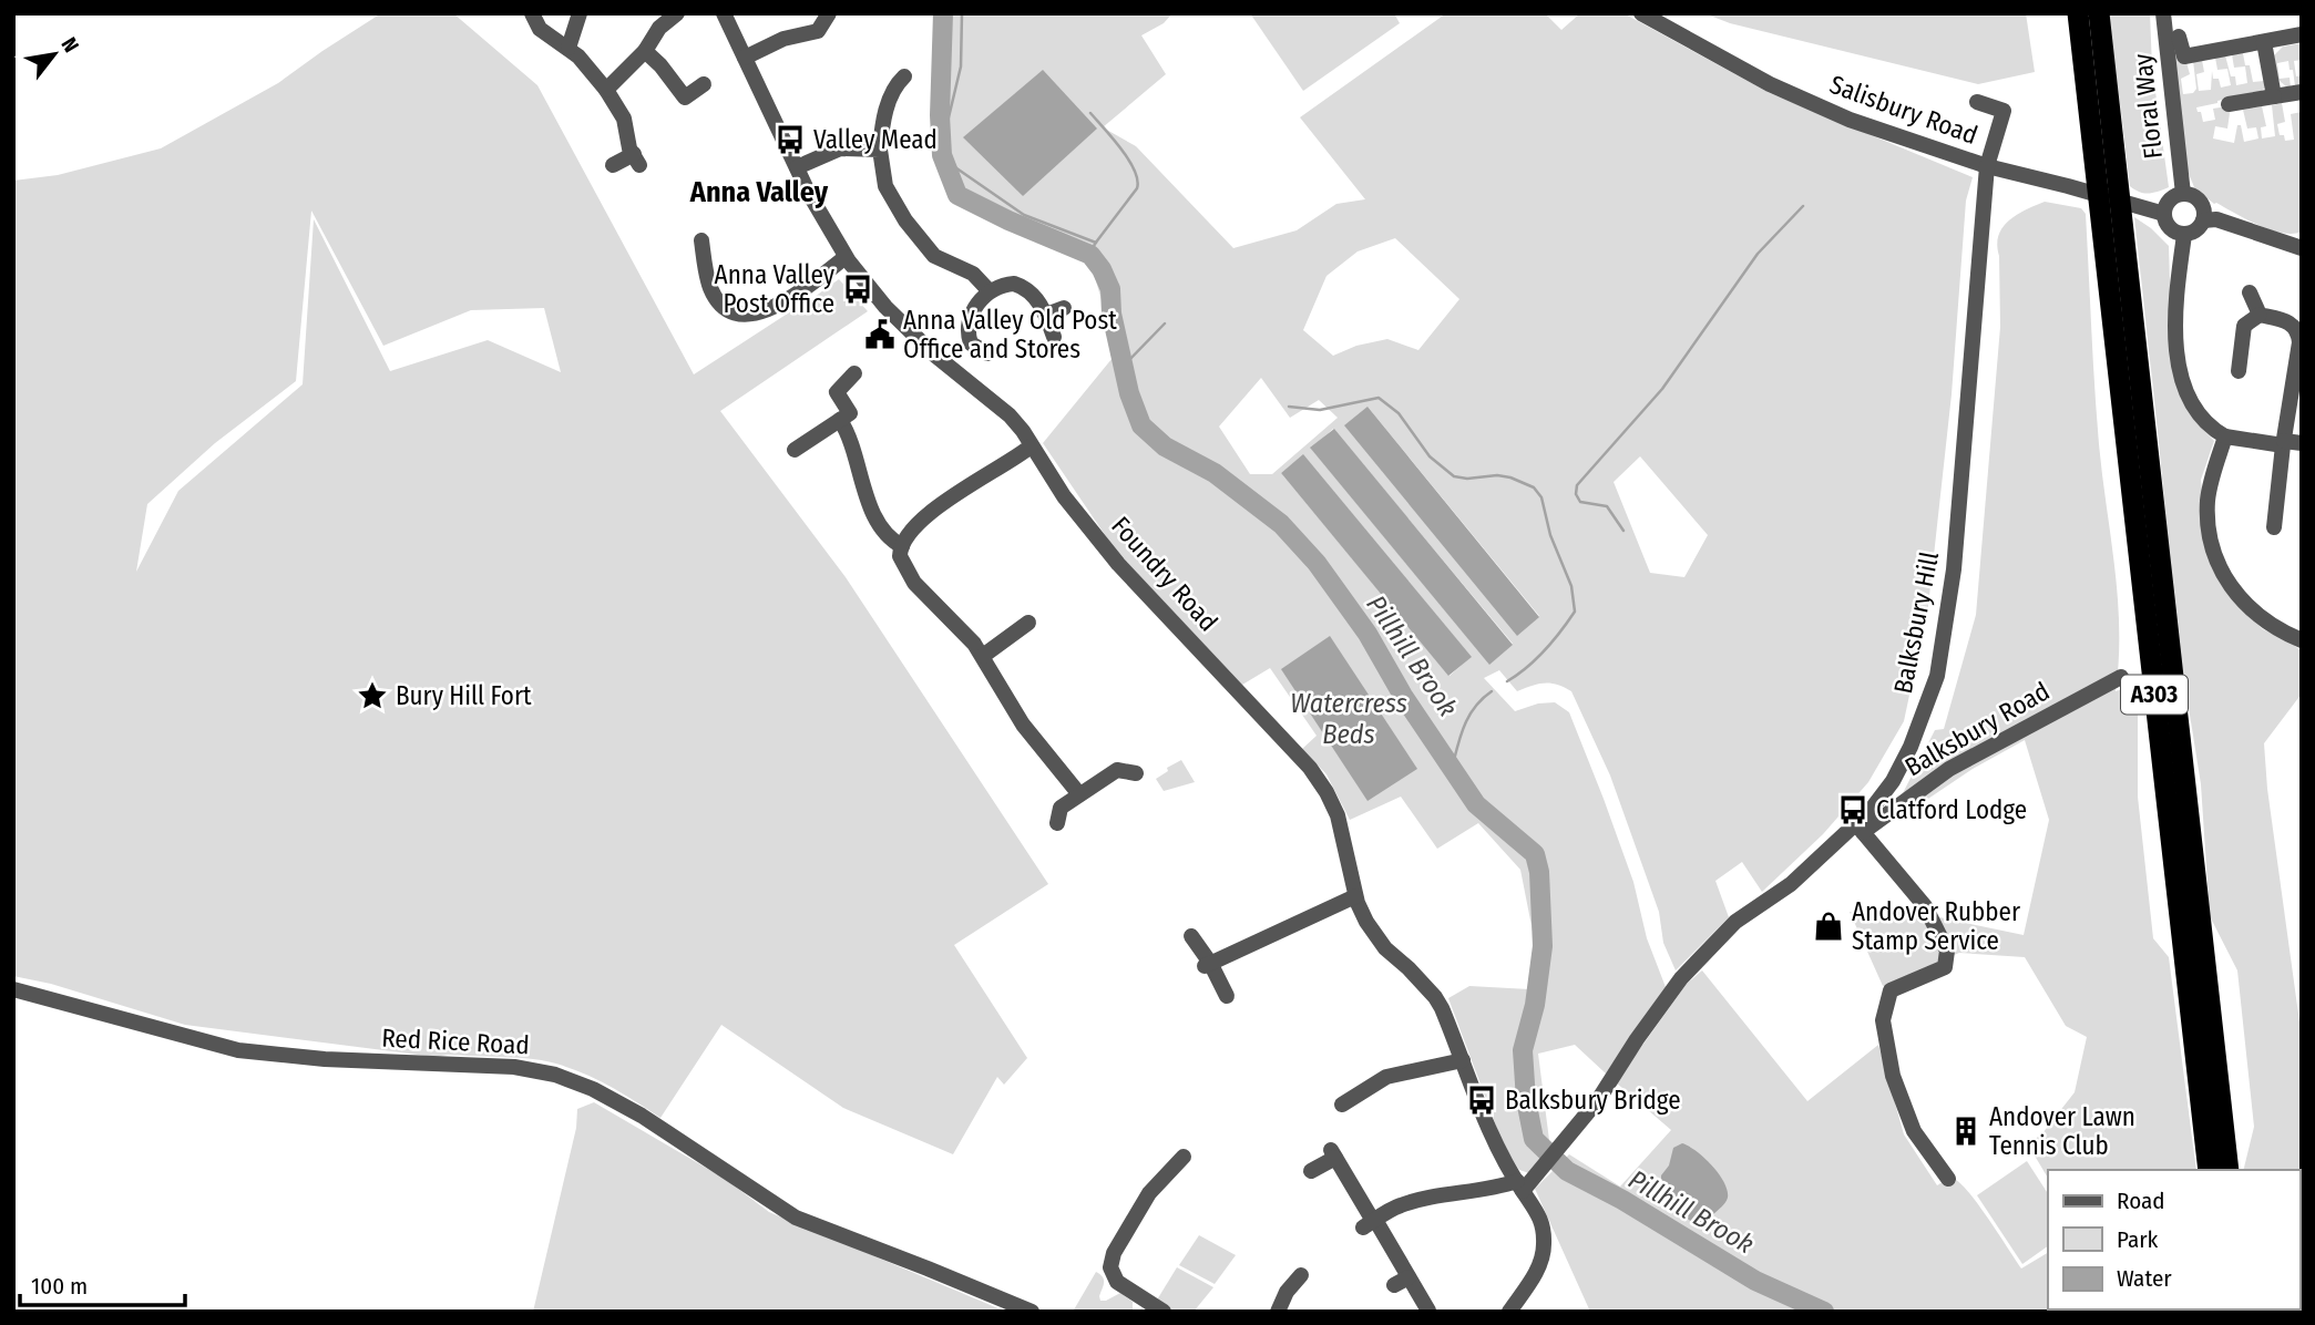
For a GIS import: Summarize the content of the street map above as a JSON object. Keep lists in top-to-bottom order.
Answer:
{
  "streets": {
    "highway": ["A303"],
    "street": [
      "Floral Way",
      "Salisbury Road",
      "Foundry Road",
      "Balksbury Hill",
      "Balksbury Road",
      "Red Rice Road"
    ]
  },
  "crossings": [
    ["Floral Way", "Salisbury Road"],
    ["Salisbury Road", "Balksbury Hill"],
    ["Foundry Road", "Balksbury Hill"],
    ["Balksbury Hill", "Balksbury Road"]
  ],
  "districts": ["Anna Valley"],
  "water": ["Pillhill Brook", "Watercress Beds"],
  "places": {
    "bus stop": [
      "Valley Mead",
      "Anna Valley Post Office",
      "Clatford Lodge",
      "Balksbury Bridge"
    ],
    "public building": ["Anna Valley Old Post Office and Stores"],
    "place": ["Bury Hill Fort"],
    "shop": ["Andover Rubber Stamp Service"],
    "building": ["Andover Lawn Tennis Club"]
  },
  "legend": ["Road", "Park", "Water"],
  "scale_bar": "100 m",
  "north": "top right"
}
